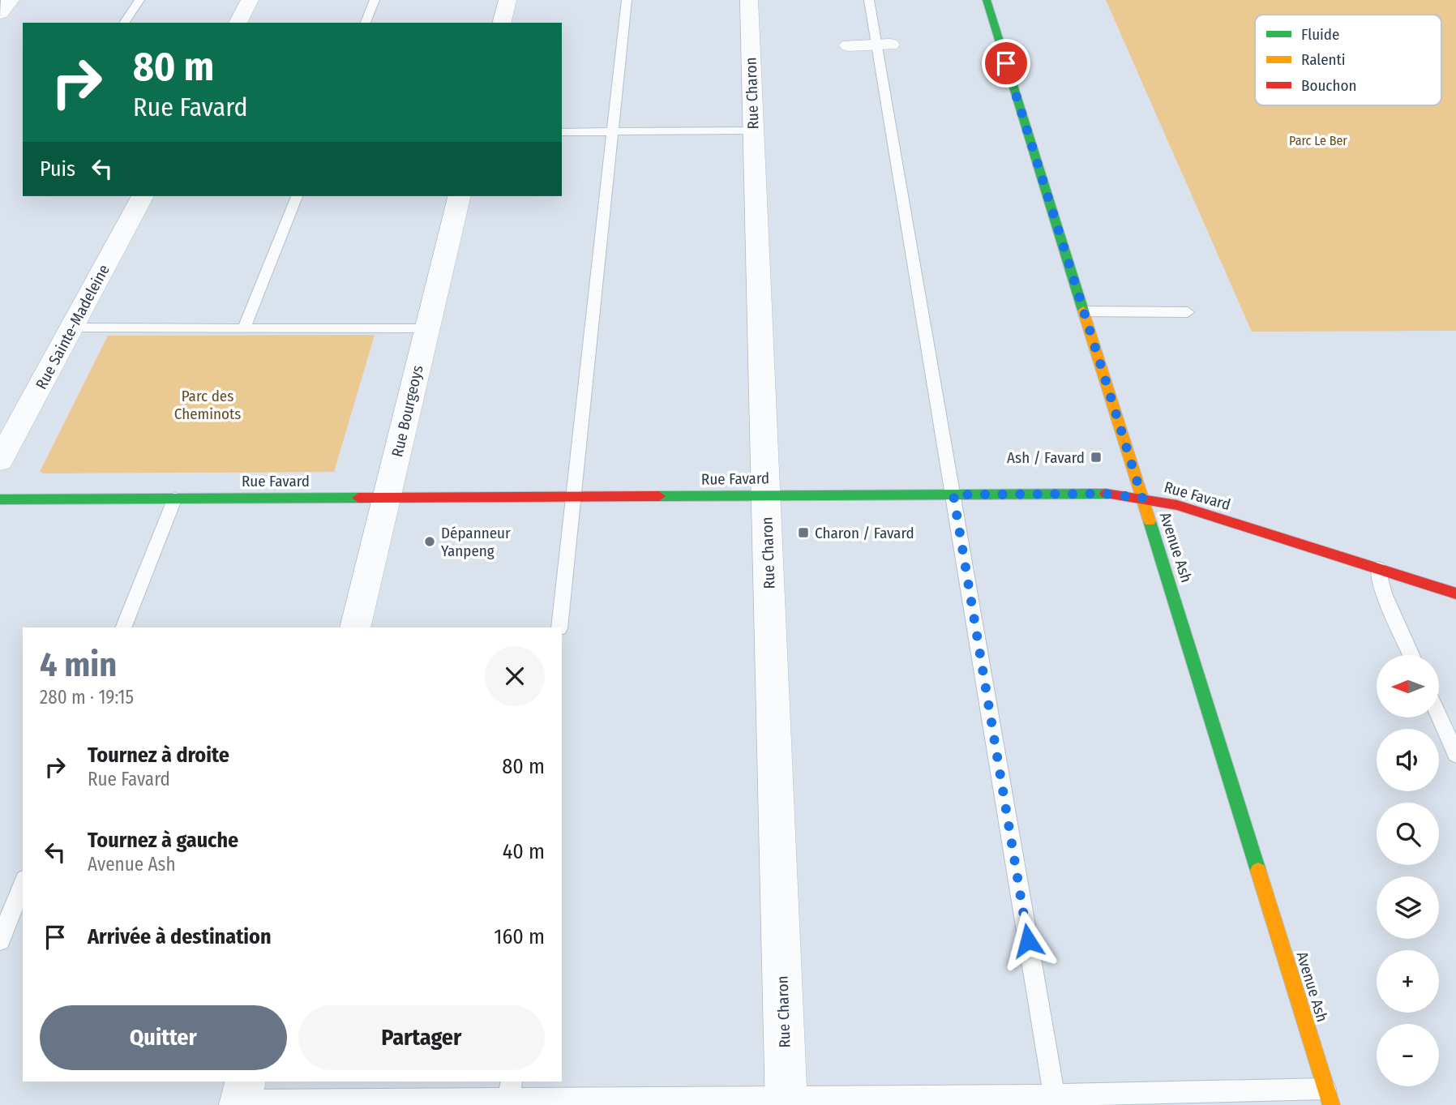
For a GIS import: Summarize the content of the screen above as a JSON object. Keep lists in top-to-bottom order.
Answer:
{
  "streets": {
    "street": [
      "Rue Charon",
      "Rue Sainte-Madeleine",
      "Rue Bourgeoys",
      "Rue Favard",
      "Avenue Ash"
    ]
  },
  "crossings": [
    ["Rue Charon", "Rue Favard"],
    ["Rue Bourgeoys", "Rue Favard"],
    ["Rue Favard", "Avenue Ash"]
  ],
  "parks": ["Parc Le Ber", "Parc des Cheminots"],
  "places": {
    "transit": ["Ash / Favard", "Charon / Favard"],
    "other": ["Dépanneur Yanpeng"]
  },
  "legend": ["Fluide", "Ralenti", "Bouchon"],
  "north": "left",
  "page": {
    "turn": ["80 m", "Rue Favard"],
    "then": "Puis",
    "heading": ["4 min", "280 m · 19:15"],
    "map_buttons": ["+", "−"],
    "list": [
      {
        "name": "Tournez à droite",
        "note": "Rue Favard",
        "value": "80 m"
      },
      {
        "name": "Tournez à gauche",
        "note": "Avenue Ash",
        "value": "40 m"
      },
      {
        "name": "Arrivée à destination",
        "value": "160 m"
      }
    ],
    "buttons": ["Quitter", "Partager"]
  }
}
